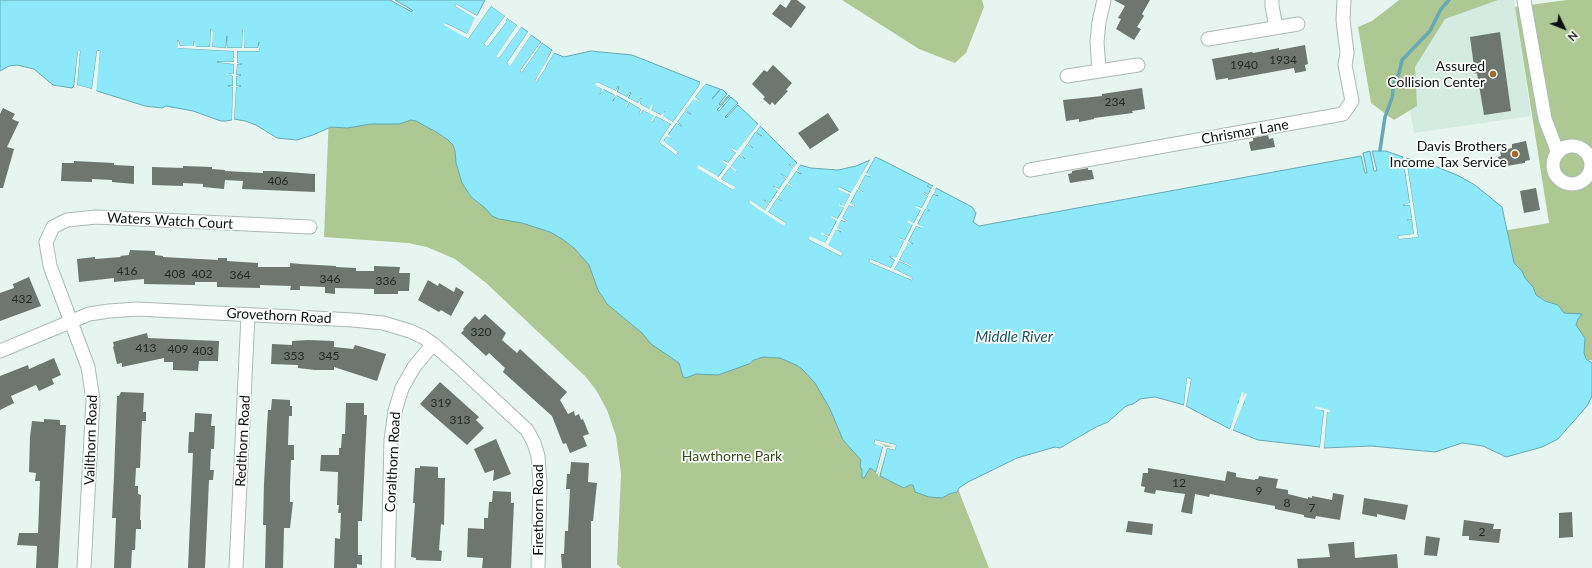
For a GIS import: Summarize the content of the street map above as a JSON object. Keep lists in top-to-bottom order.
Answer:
{
  "streets": {
    "street": [
      "Chrismar Lane",
      "Waters Watch Court",
      "Grovethorn Road",
      "Vailthorn Road",
      "Redthorn Road",
      "Coralthorn Road",
      "Firethorn Road"
    ]
  },
  "crossings": [
    ["Waters Watch Court", "Vailthorn Road"],
    ["Grovethorn Road", "Vailthorn Road"],
    ["Grovethorn Road", "Redthorn Road"],
    ["Grovethorn Road", "Coralthorn Road"],
    ["Grovethorn Road", "Firethorn Road"]
  ],
  "water": ["Middle River"],
  "parks": ["Hawthorne Park"],
  "places": ["Assured Collision Center", "Davis Brothers Income Tax Service"],
  "house_numbers": [
    "1934",
    "1940",
    "234",
    "406",
    "416",
    "408",
    "402",
    "364",
    "346",
    "336",
    "432",
    "320",
    "413",
    "409",
    "403",
    "353",
    "345",
    "319",
    "313",
    "12",
    "9",
    "8",
    "7",
    "2"
  ],
  "north": "bottom right"
}
